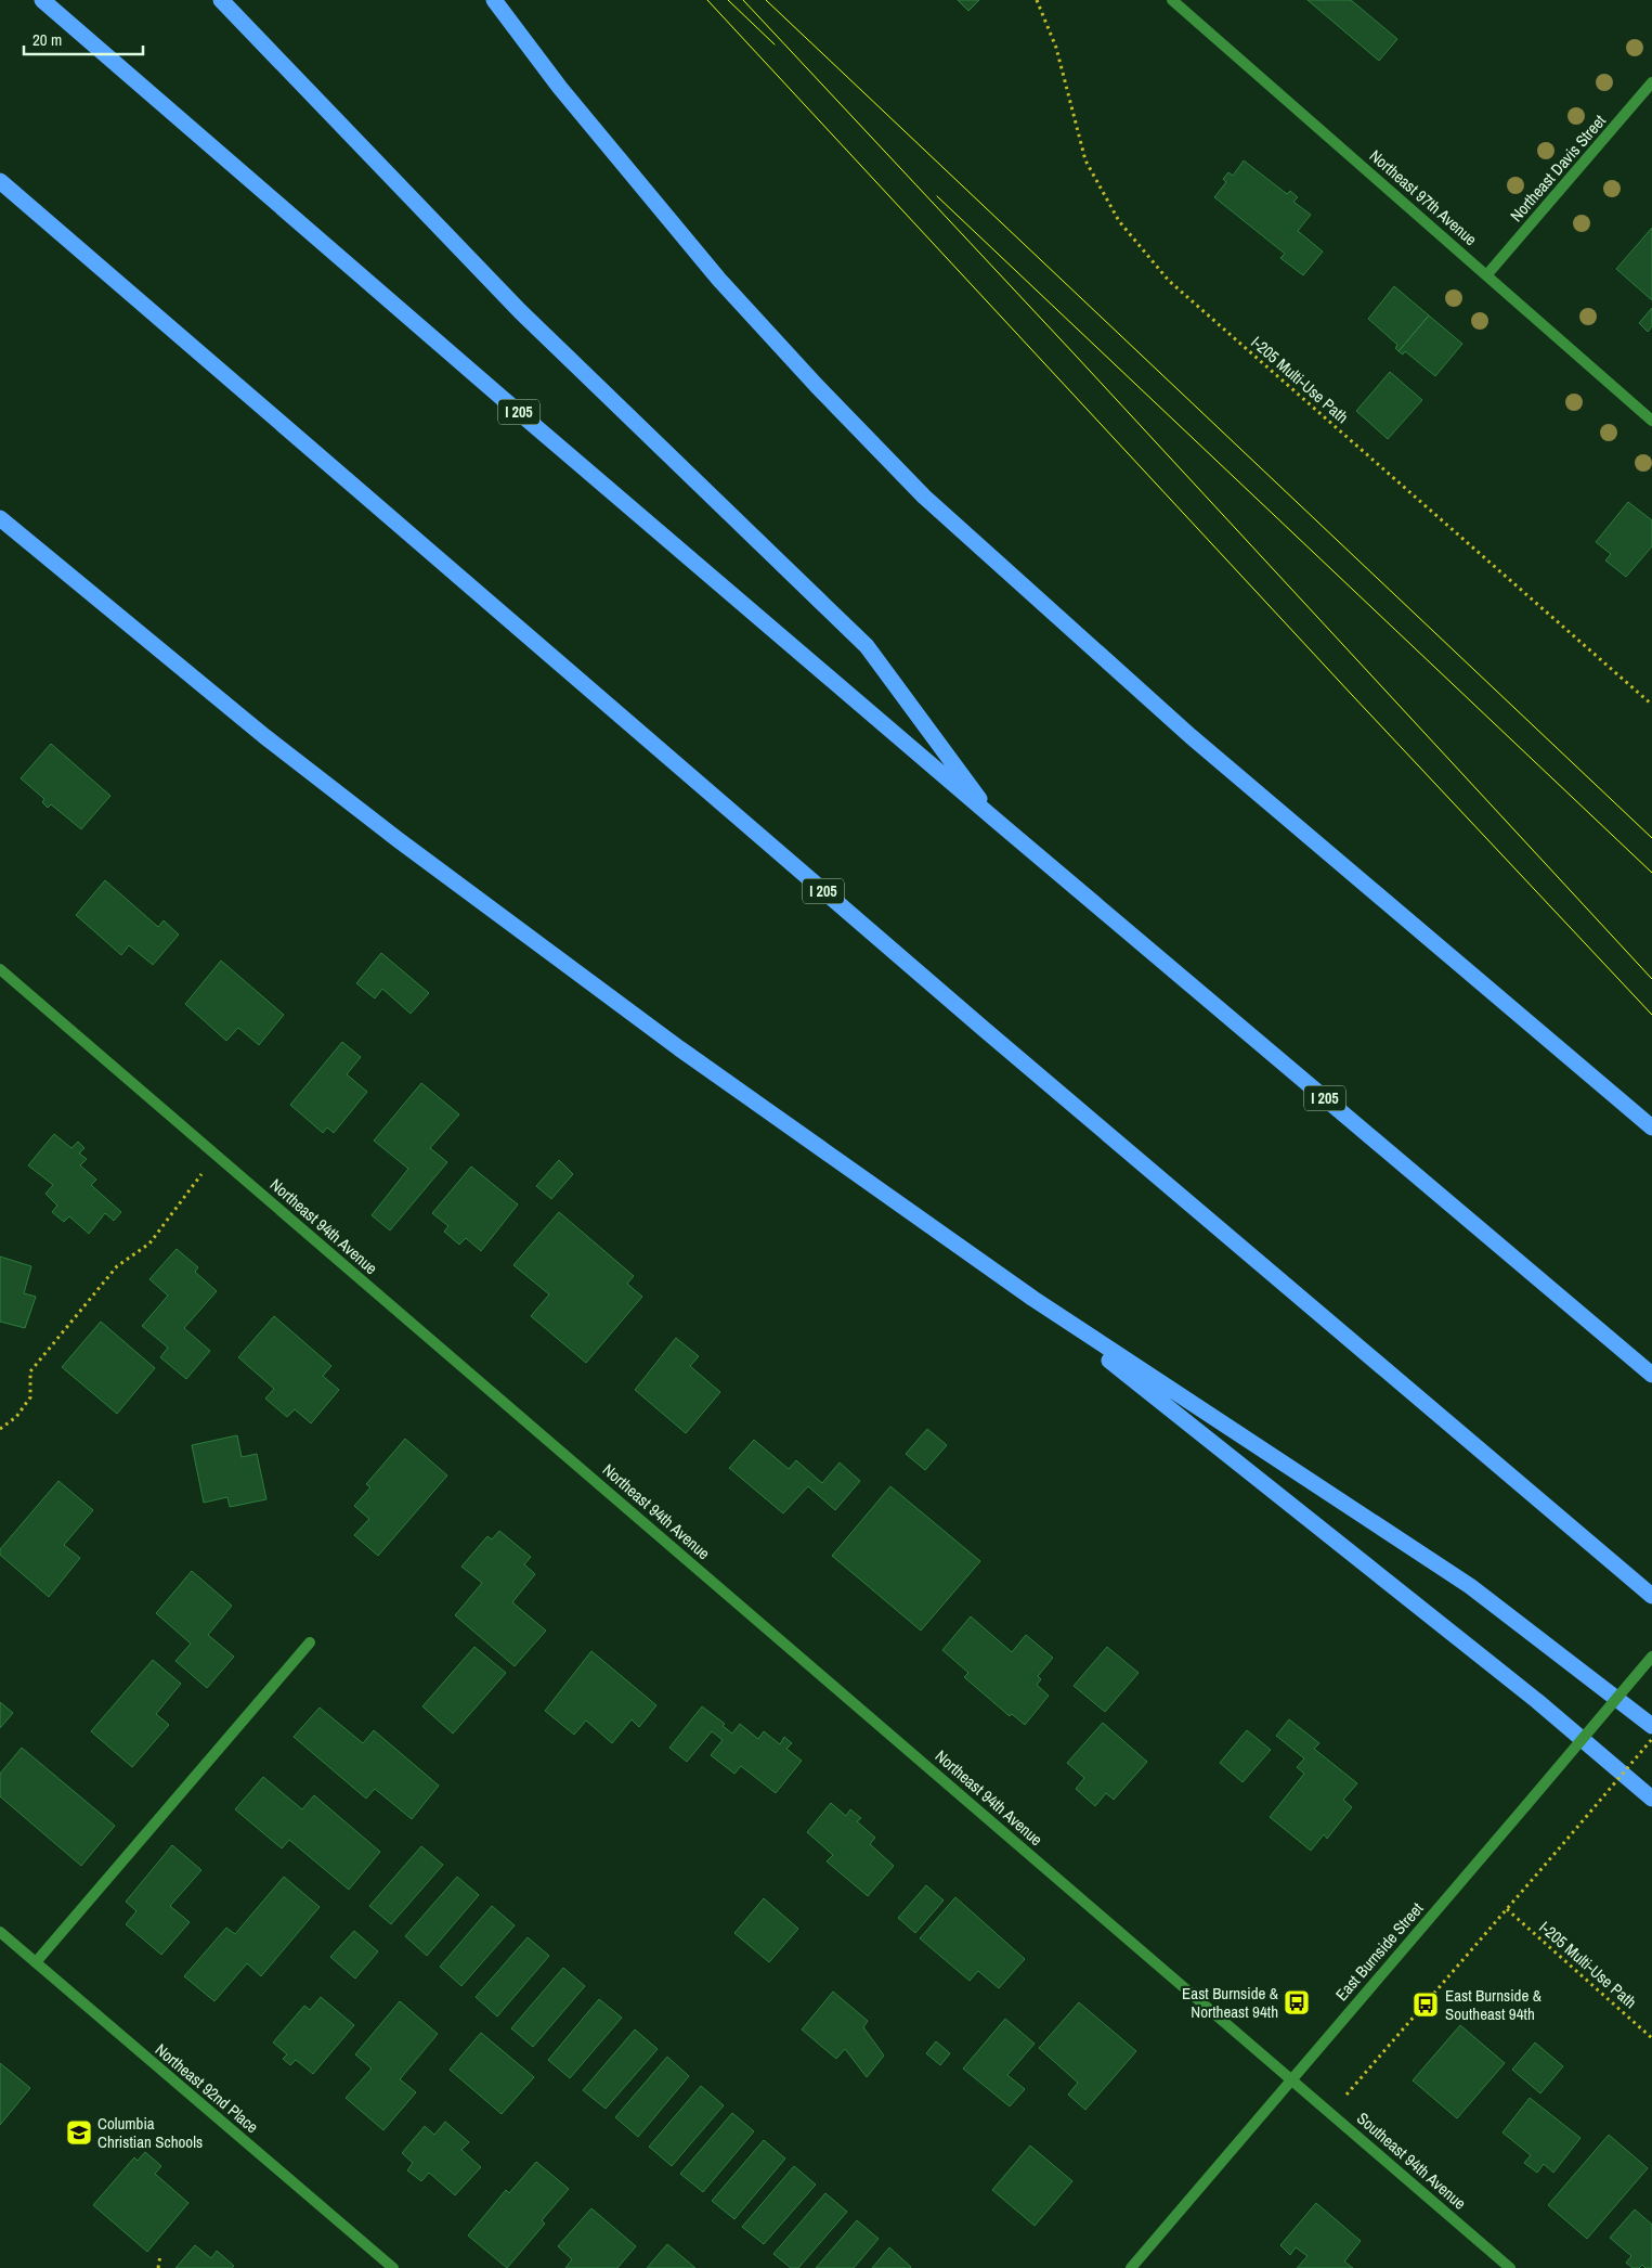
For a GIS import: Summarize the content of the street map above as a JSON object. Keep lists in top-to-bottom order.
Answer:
{
  "streets": {
    "highway": ["I 205"],
    "street": [
      "Northeast Davis Street",
      "Northeast 97th Avenue",
      "Northeast 94th Avenue",
      "East Burnside Street",
      "Northeast 92nd Place",
      "Southeast 94th Avenue"
    ],
    "path": ["I-205 Multi-Use Path"]
  },
  "crossings": [
    ["Northeast Davis Street", "Northeast 97th Avenue"],
    ["Northeast 94th Avenue", "East Burnside Street"],
    ["Northeast 94th Avenue", "Southeast 94th Avenue"],
    ["East Burnside Street", "Southeast 94th Avenue"]
  ],
  "places": {
    "bus stop": ["East Burnside & Northeast 94th", "East Burnside & Southeast 94th"],
    "school or university": ["Columbia Christian Schools"]
  },
  "scale_bar": "20 m"
}
